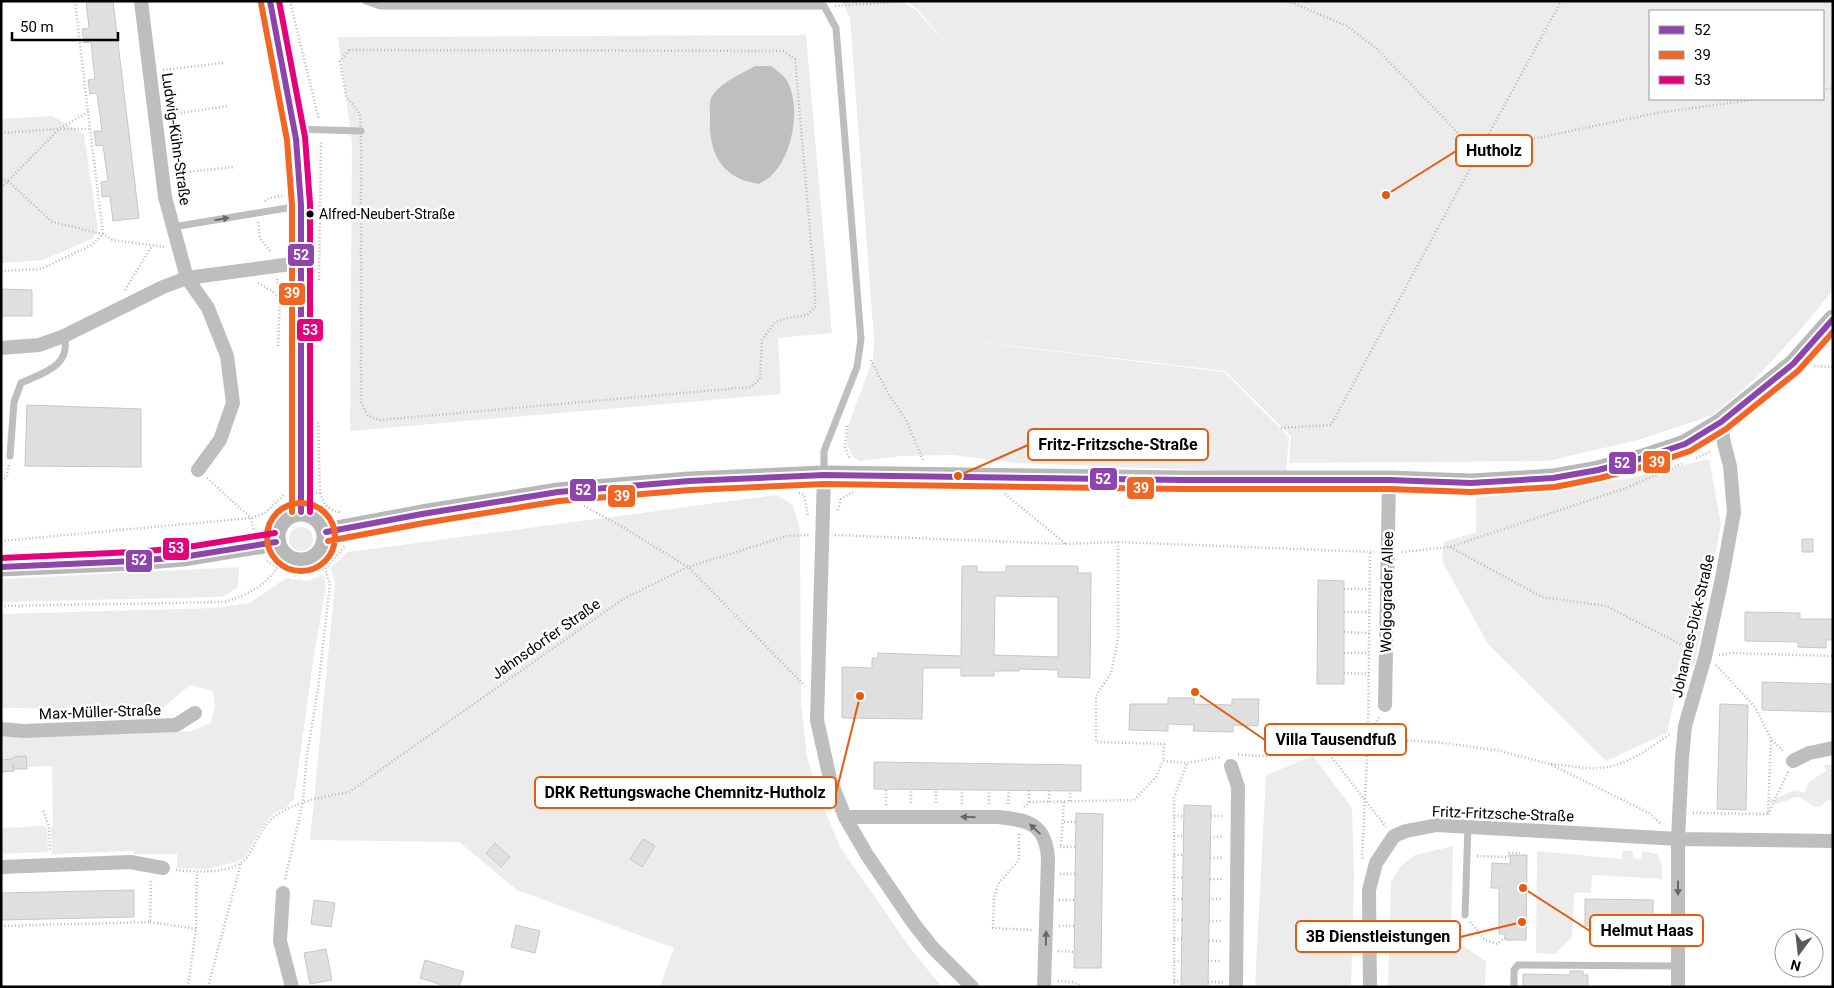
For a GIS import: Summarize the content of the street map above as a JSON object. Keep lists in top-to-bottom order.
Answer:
{
  "streets": {
    "street": [
      "Ludwig-Kühn-Straße",
      "Wolgograder Allee",
      "Johannes-Dick-Straße",
      "Max-Müller-Straße",
      "Fritz-Fritzsche-Straße"
    ],
    "path": ["Jahnsdorfer Straße"]
  },
  "crossings": [
    ["Johannes-Dick-Straße", "Fritz-Fritzsche-Straße"]
  ],
  "places": [
    "Hutholz",
    "Alfred-Neubert-Straße",
    "Fritz-Fritzsche-Straße",
    "Villa Tausendfuß",
    "DRK Rettungswache Chemnitz-Hutholz",
    "Helmut Haas",
    "3B Dienstleistungen"
  ],
  "lines": ["transit line 52", "transit line 53", "transit line 39"],
  "legend": ["52", "39", "53"],
  "scale_bar": "50 m",
  "north": "bottom"
}
